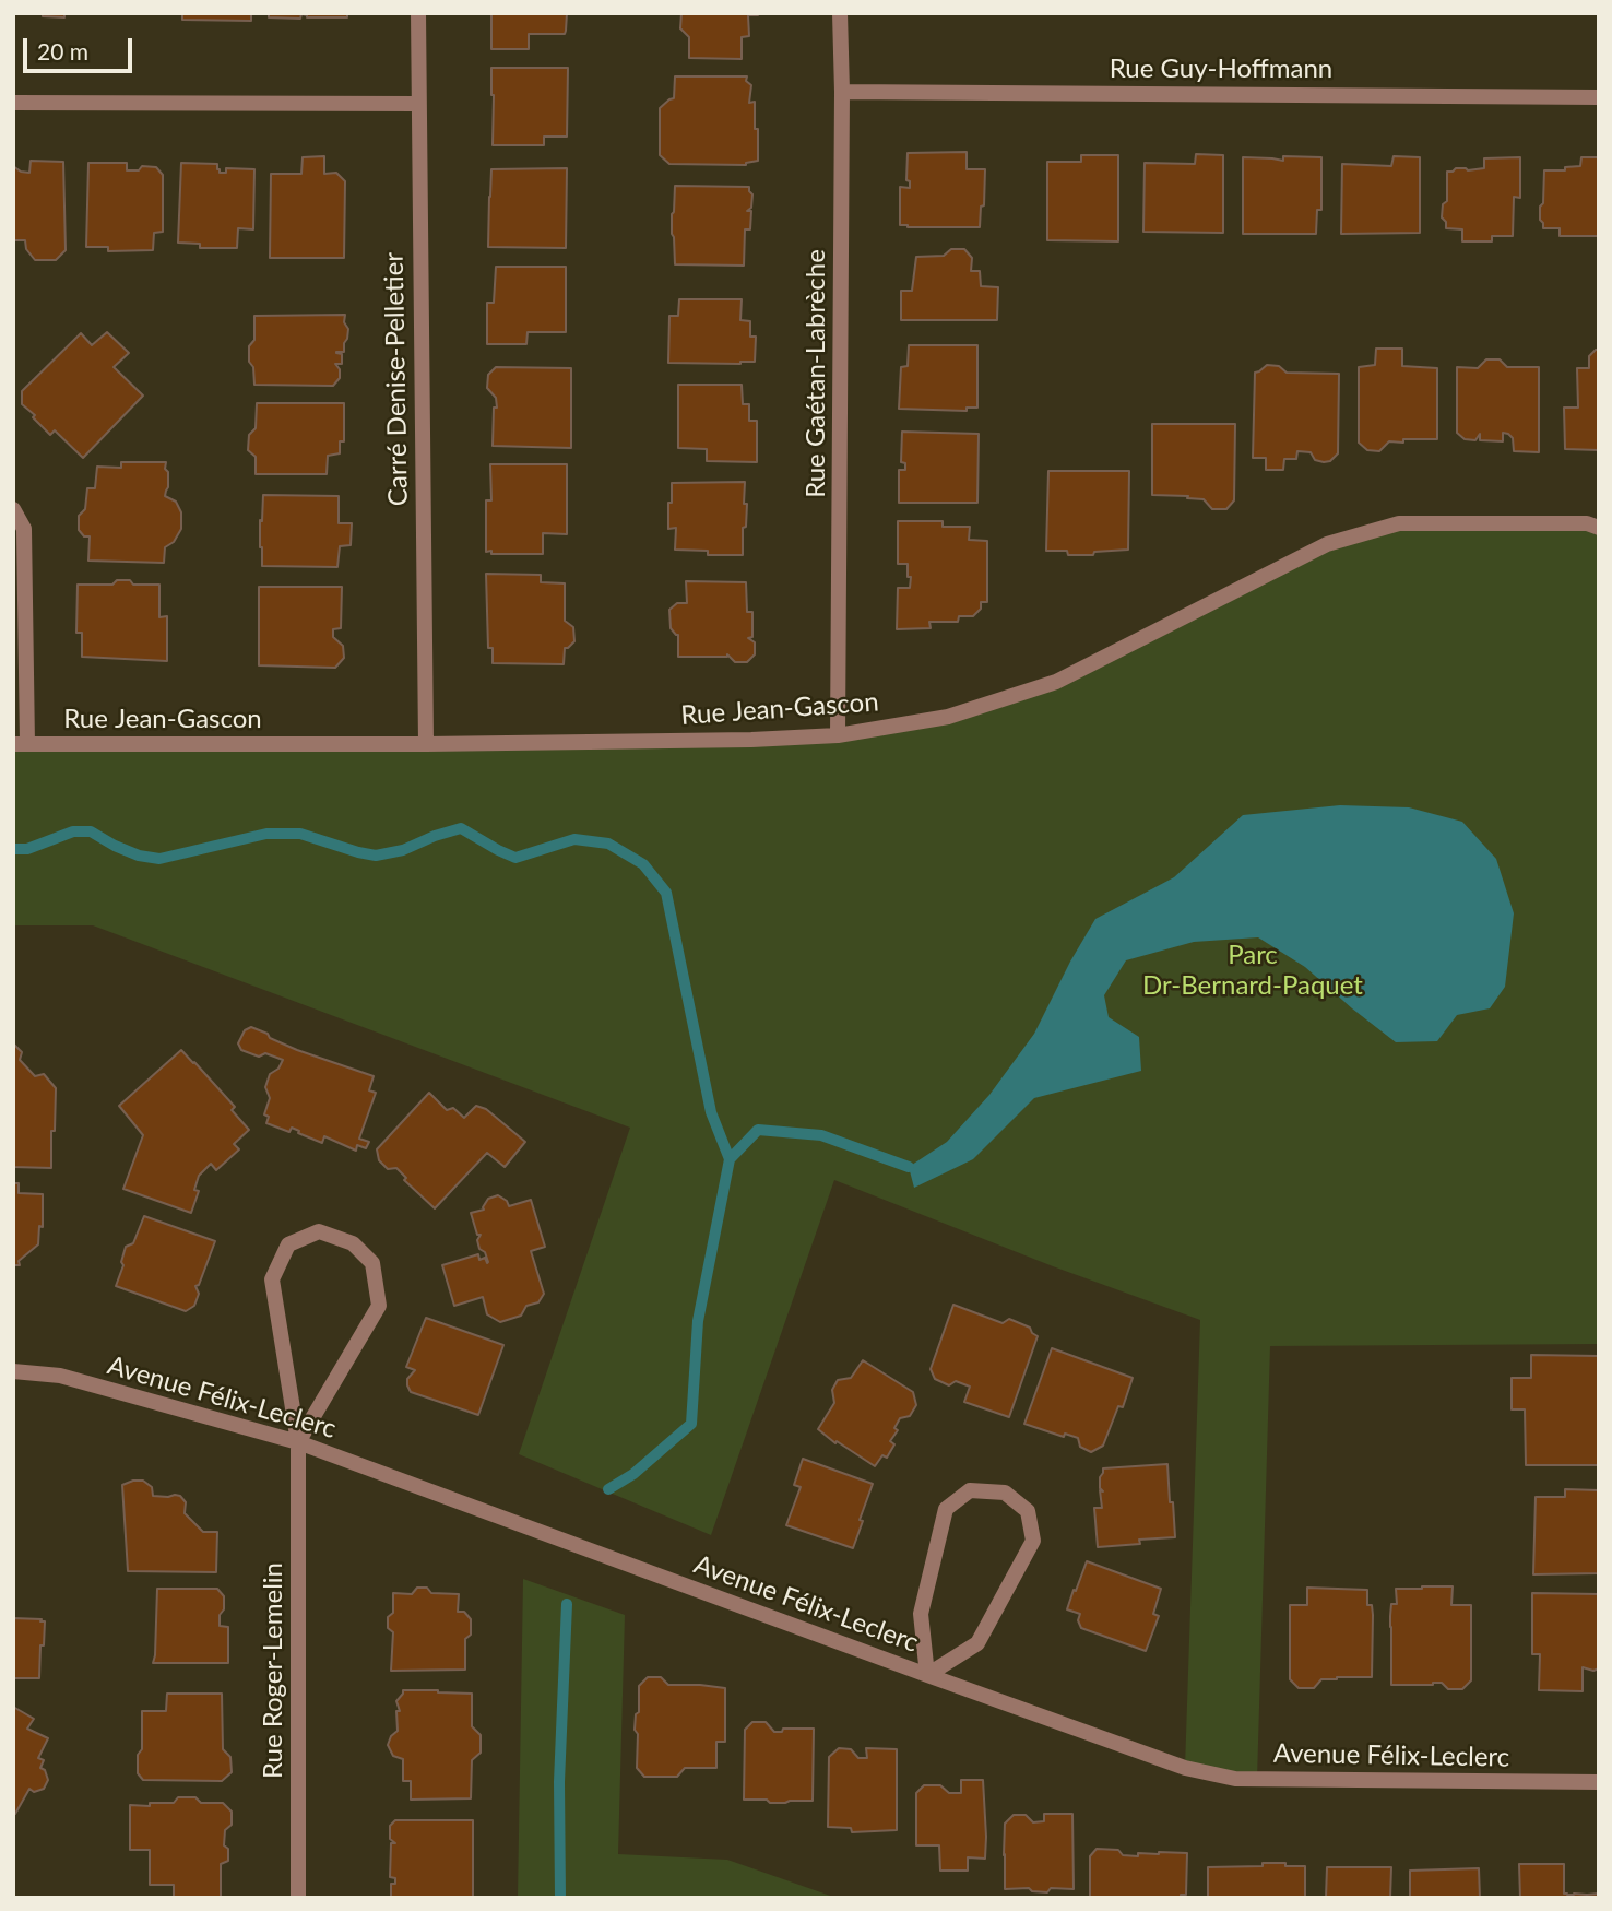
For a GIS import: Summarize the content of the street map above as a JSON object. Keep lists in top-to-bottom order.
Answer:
{
  "streets": {
    "street": [
      "Rue Guy-Hoffmann",
      "Rue Gaétan-Labrèche",
      "Carré Denise-Pelletier",
      "Rue Jean-Gascon",
      "Avenue Félix-Leclerc",
      "Rue Roger-Lemelin"
    ]
  },
  "crossings": [
    ["Rue Guy-Hoffmann", "Rue Gaétan-Labrèche"],
    ["Rue Gaétan-Labrèche", "Rue Jean-Gascon"],
    ["Carré Denise-Pelletier", "Rue Jean-Gascon"],
    ["Avenue Félix-Leclerc", "Rue Roger-Lemelin"]
  ],
  "parks": ["Parc Dr-Bernard-Paquet"],
  "scale_bar": "20 m"
}
